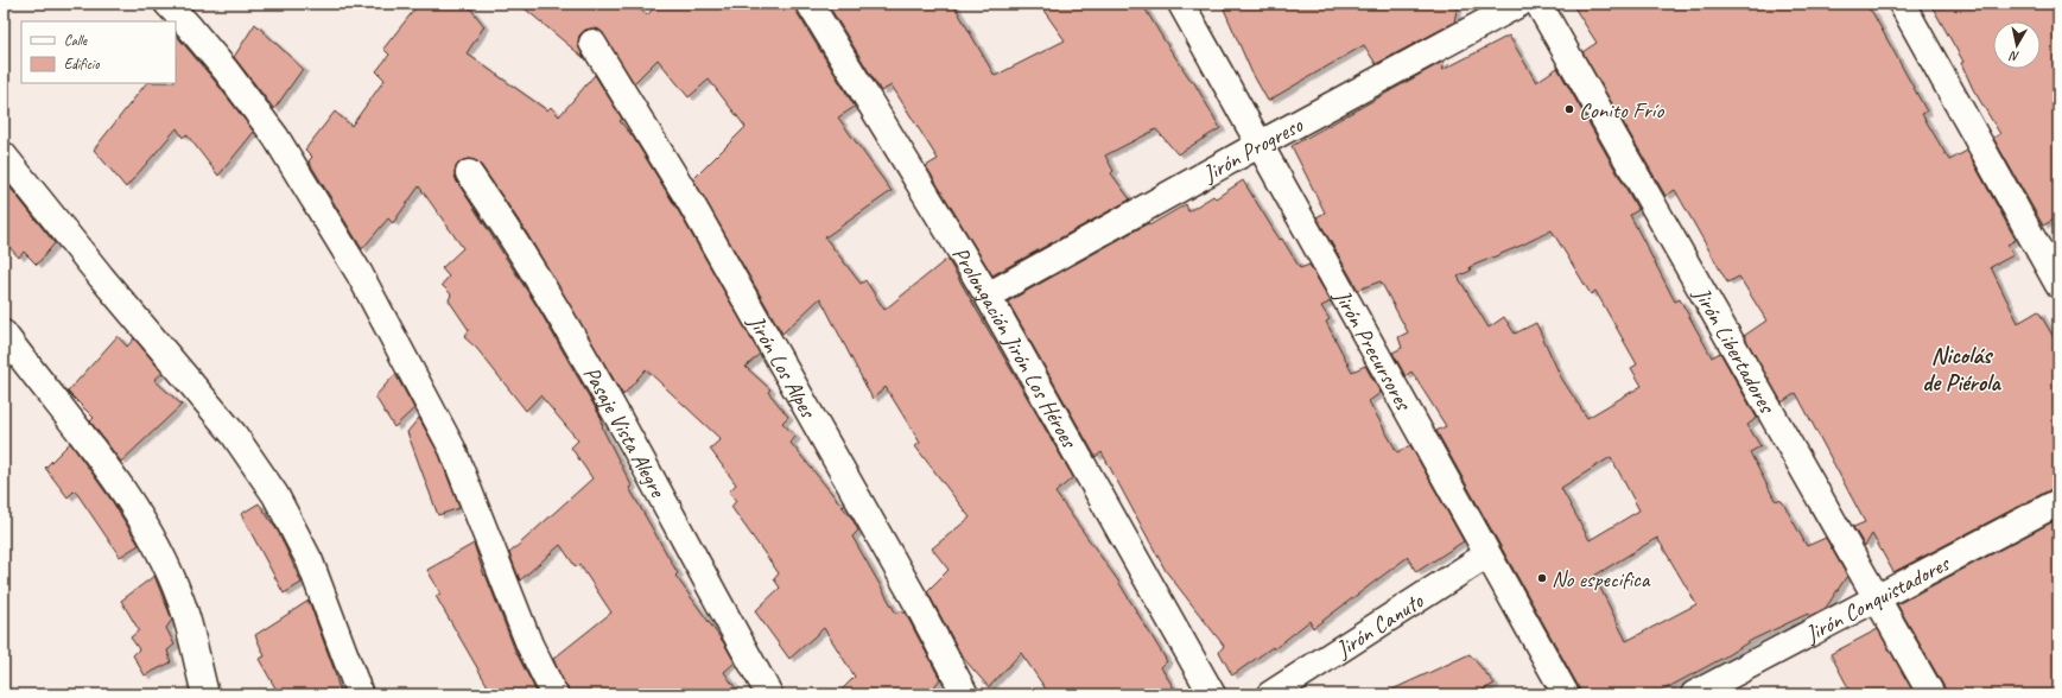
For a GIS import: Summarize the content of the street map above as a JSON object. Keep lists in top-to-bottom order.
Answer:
{
  "streets": {
    "street": [
      "Jirón Progreso",
      "Prolongación Jirón Los Héroes",
      "Jirón Precursores",
      "Jirón Libertadores",
      "Jirón Los Alpes",
      "Pasaje Vista Alegre",
      "Jirón Conquistadores",
      "Jirón Canuto"
    ]
  },
  "crossings": [
    ["Jirón Progreso", "Prolongación Jirón Los Héroes"],
    ["Jirón Progreso", "Jirón Precursores"],
    ["Jirón Precursores", "Jirón Canuto"],
    ["Jirón Libertadores", "Jirón Conquistadores"]
  ],
  "districts": ["Nicolás de Piérola"],
  "places": ["Conito Frío", "No especifica"],
  "legend": ["Calle", "Edificio"],
  "north": "bottom"
}
